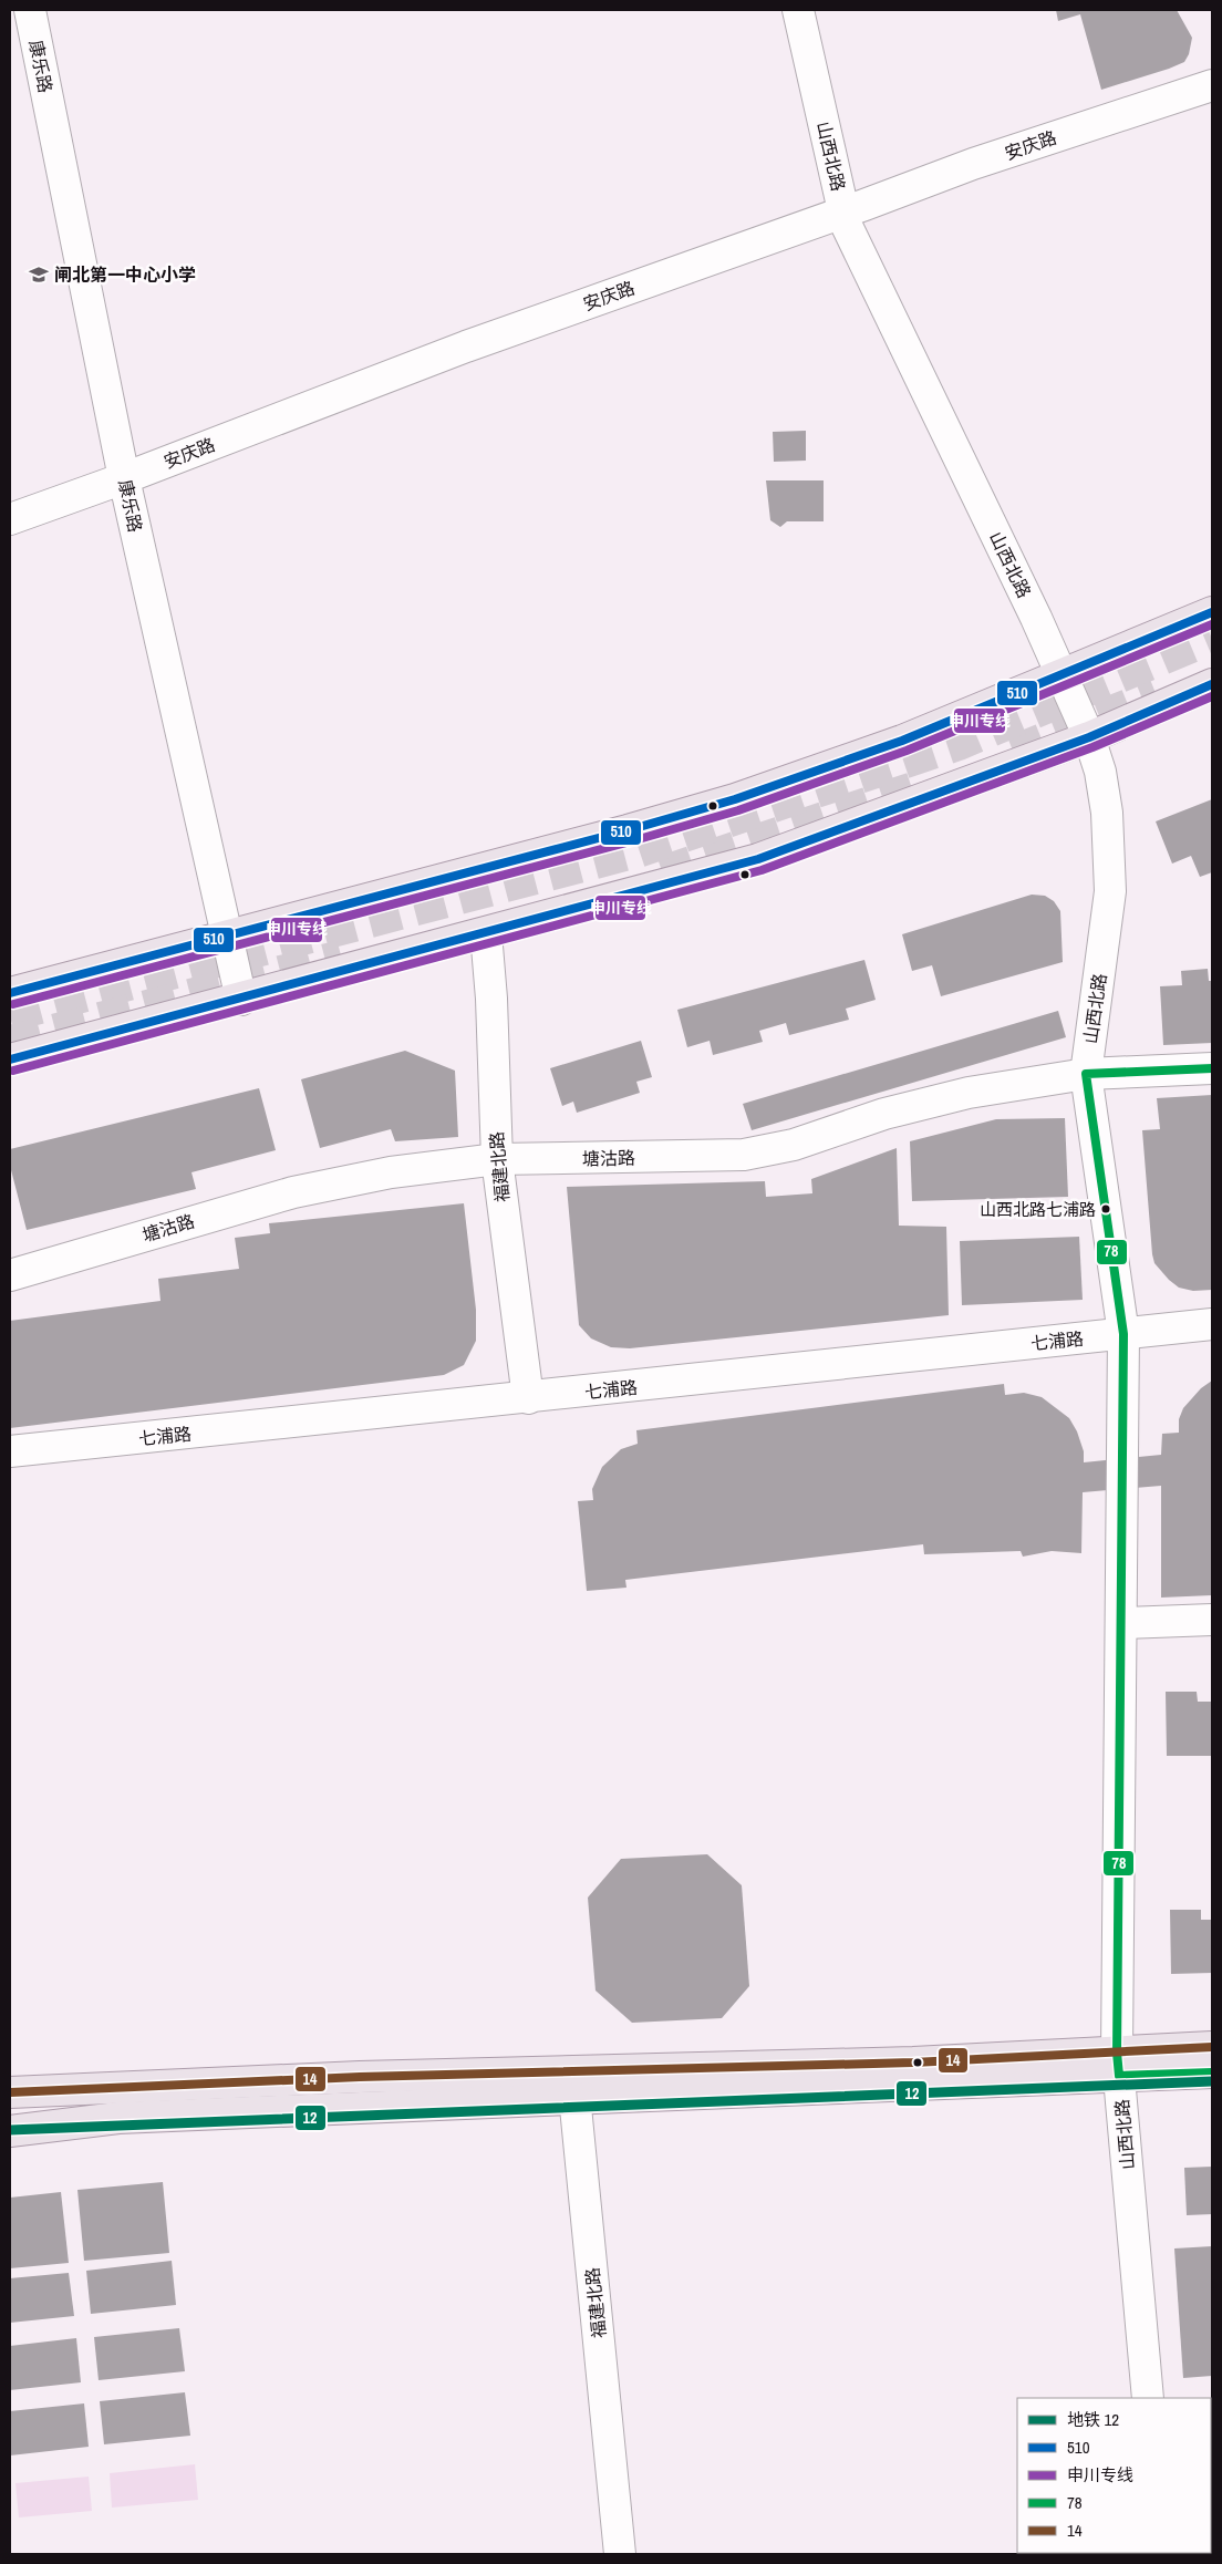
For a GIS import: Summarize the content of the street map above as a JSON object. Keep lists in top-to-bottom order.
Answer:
{
  "streets": {
    "street": [
      "康乐路",
      "安庆路",
      "山西北路",
      "塘沽路",
      "福建北路",
      "七浦路"
    ]
  },
  "crossings": [
    ["康乐路", "安庆路"],
    ["安庆路", "山西北路"],
    ["山西北路", "塘沽路"],
    ["山西北路", "七浦路"],
    ["塘沽路", "福建北路"],
    ["福建北路", "七浦路"]
  ],
  "places": {
    "school or university": ["闸北第一中心小学"],
    "other": ["山西北路七浦路"]
  },
  "lines": [
    "transit line 510",
    "transit line 申川专线",
    "transit line 78",
    "transit line 14",
    "metro line 12"
  ],
  "legend": [
    "地铁 12",
    "510",
    "申川专线",
    "78",
    "14"
  ]
}
